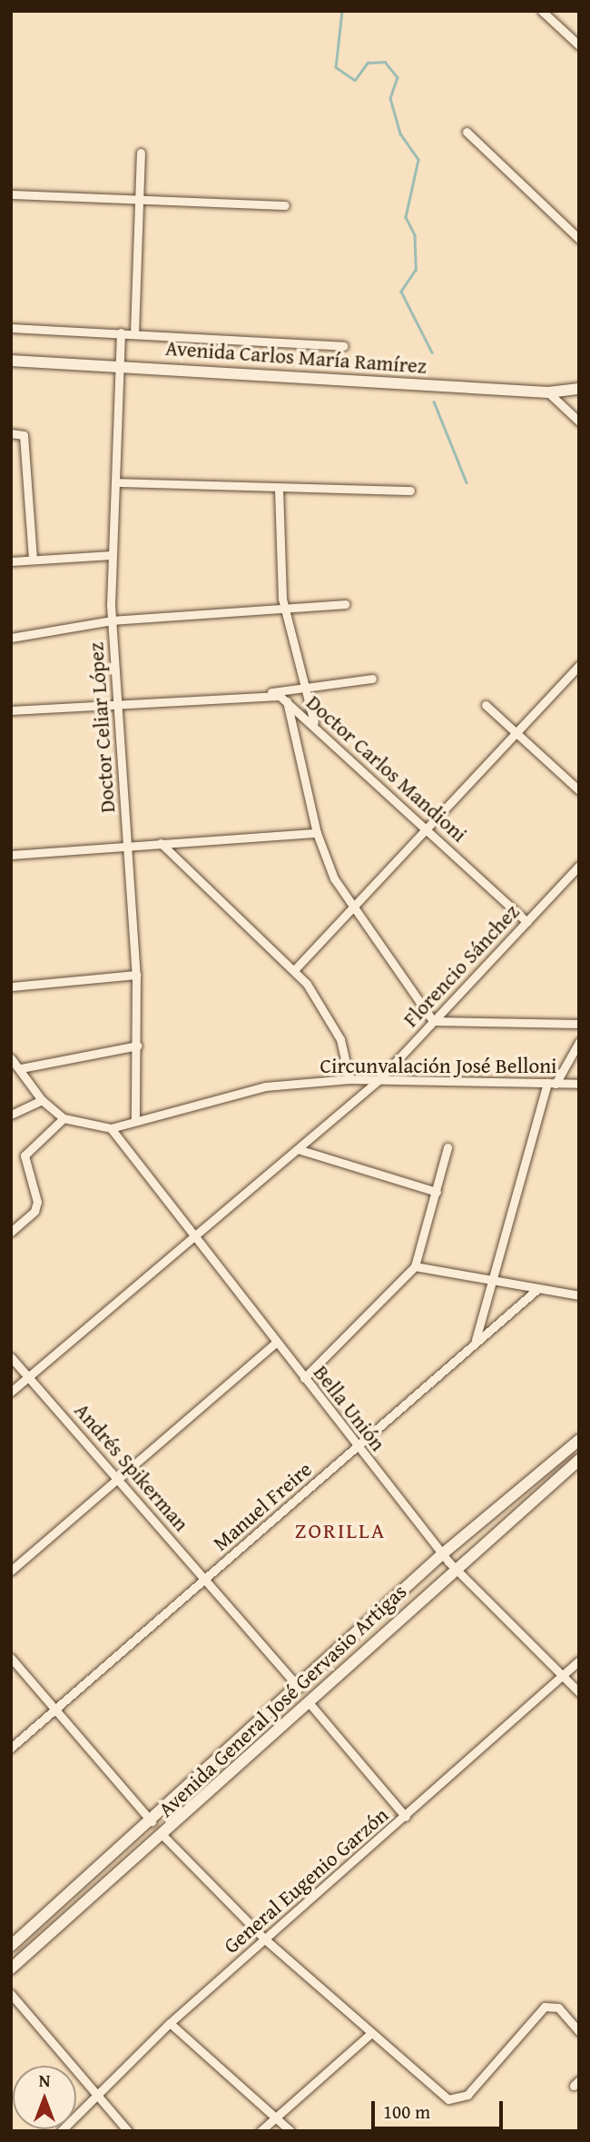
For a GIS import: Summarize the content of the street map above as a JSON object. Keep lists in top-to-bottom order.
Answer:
{
  "streets": {
    "main road": ["Avenida Carlos María Ramírez", "Avenida General José Gervasio Artigas"],
    "street": [
      "Doctor Celiar López",
      "Doctor Carlos Mandioni",
      "Florencio Sánchez",
      "Circunvalación José Belloni",
      "Bella Unión",
      "Andrés Spikerman",
      "Manuel Freire",
      "General Eugenio Garzón"
    ]
  },
  "crossings": [
    ["Avenida Carlos María Ramírez", "Doctor Celiar López"],
    ["Doctor Celiar López", "Doctor Carlos Mandioni"],
    ["Doctor Celiar López", "Circunvalación José Belloni"],
    ["Doctor Carlos Mandioni", "Florencio Sánchez"],
    ["Florencio Sánchez", "Circunvalación José Belloni"],
    ["Florencio Sánchez", "Bella Unión"],
    ["Florencio Sánchez", "Andrés Spikerman"],
    ["Circunvalación José Belloni", "Bella Unión"],
    ["Bella Unión", "Manuel Freire"],
    ["Bella Unión", "Avenida General José Gervasio Artigas"],
    ["Bella Unión", "General Eugenio Garzón"],
    ["Andrés Spikerman", "Manuel Freire"],
    ["Andrés Spikerman", "Avenida General José Gervasio Artigas"]
  ],
  "districts": ["ZORILLA"],
  "scale_bar": "100 m",
  "north": "top"
}
